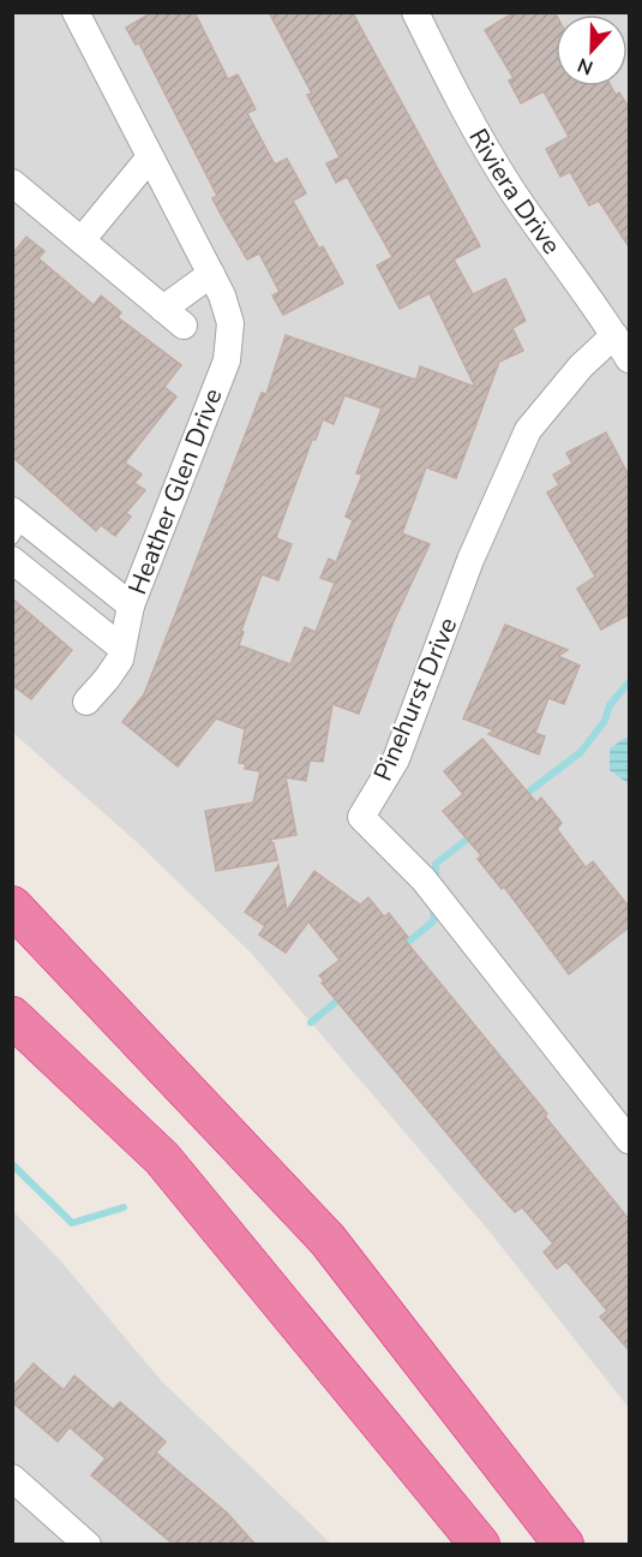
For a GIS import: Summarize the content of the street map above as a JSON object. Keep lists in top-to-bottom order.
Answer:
{
  "streets": {
    "street": ["Riviera Drive", "Heather Glen Drive", "Pinehurst Drive"]
  },
  "crossings": [
    ["Riviera Drive", "Pinehurst Drive"]
  ],
  "north": "bottom"
}
